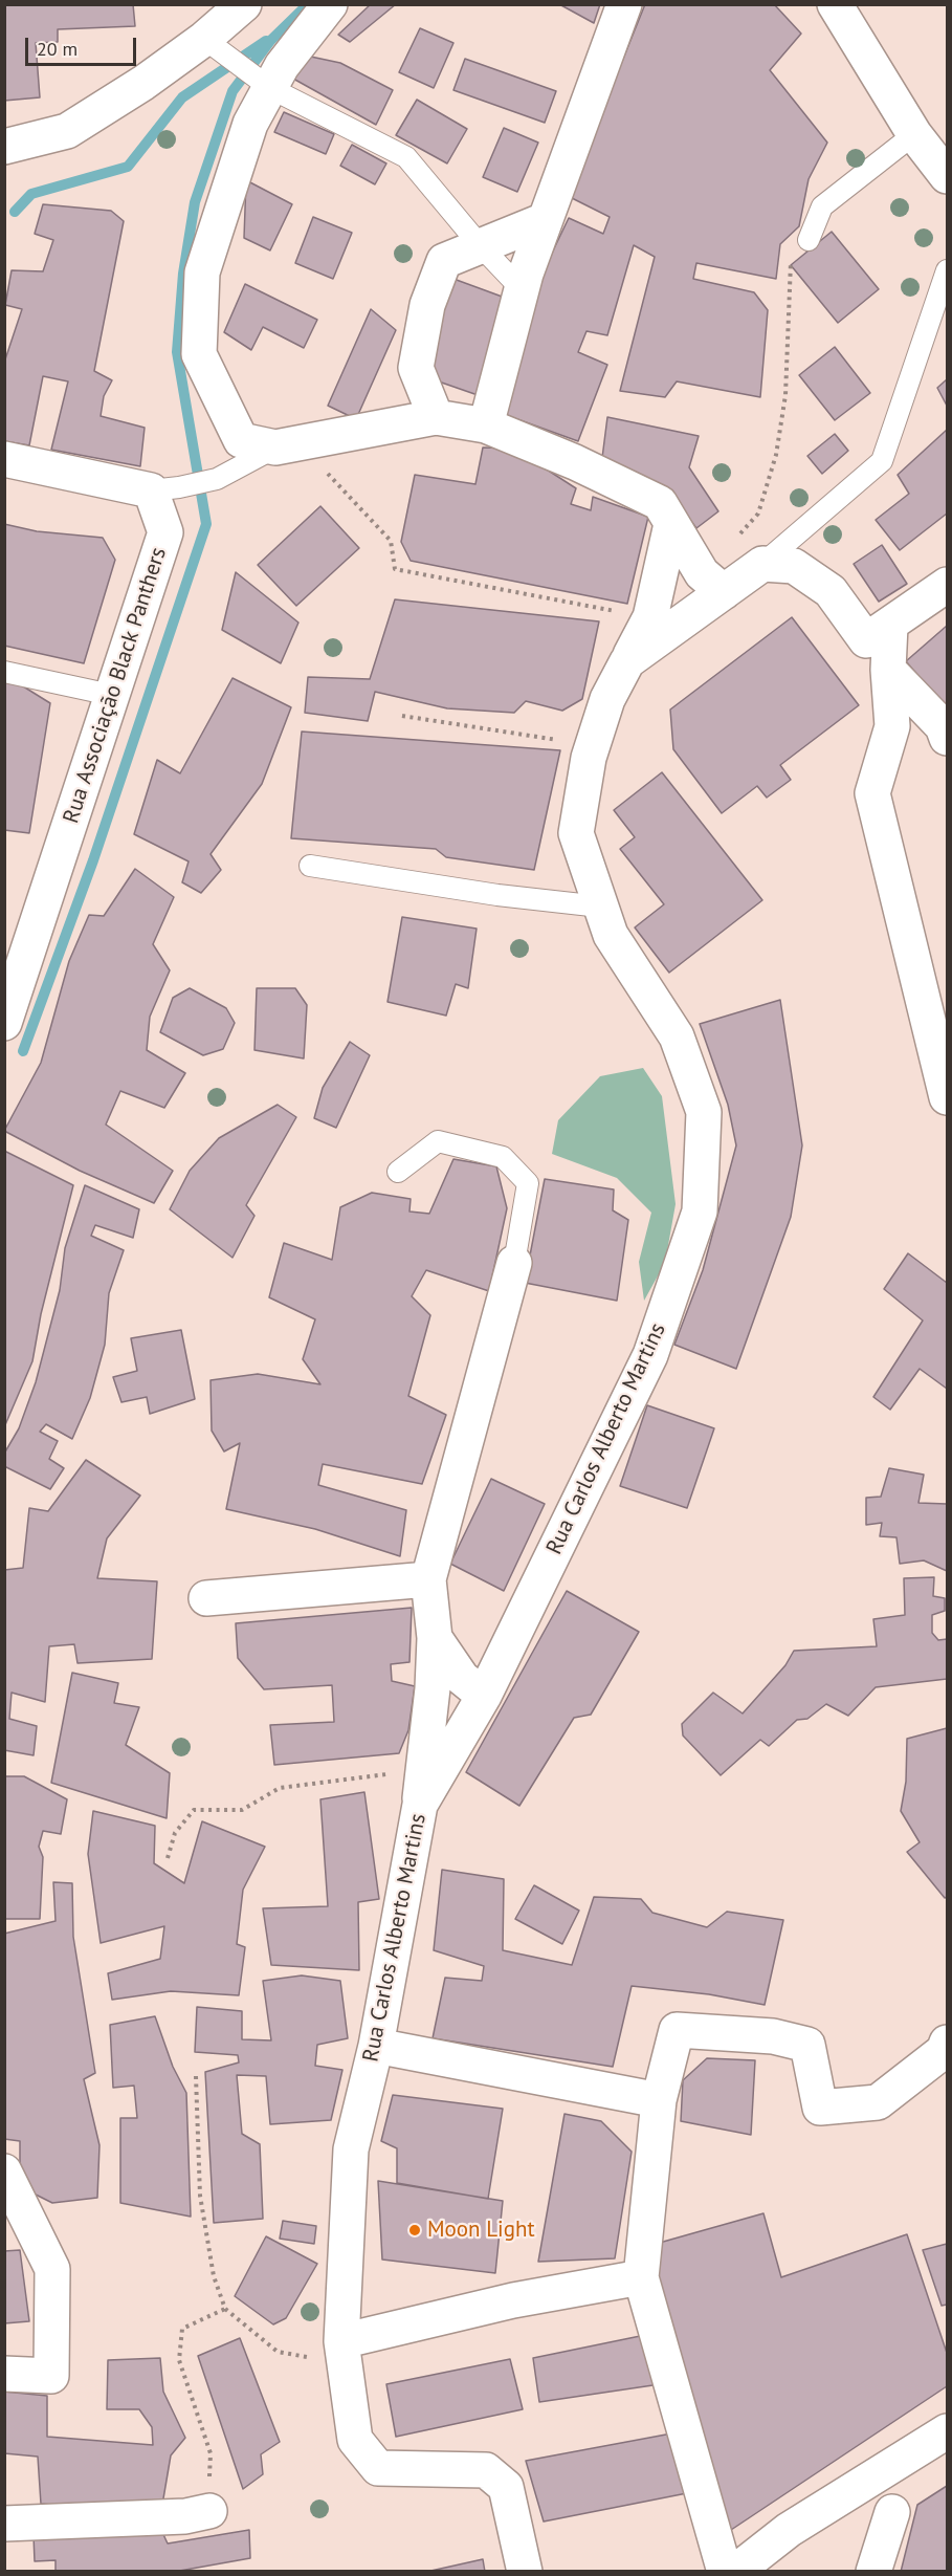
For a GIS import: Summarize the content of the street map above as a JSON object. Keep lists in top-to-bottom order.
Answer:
{
  "streets": {
    "street": ["Rua Associação Black Panthers", "Rua Carlos Alberto Martins"]
  },
  "places": ["Moon Light"],
  "scale_bar": "20 m"
}
